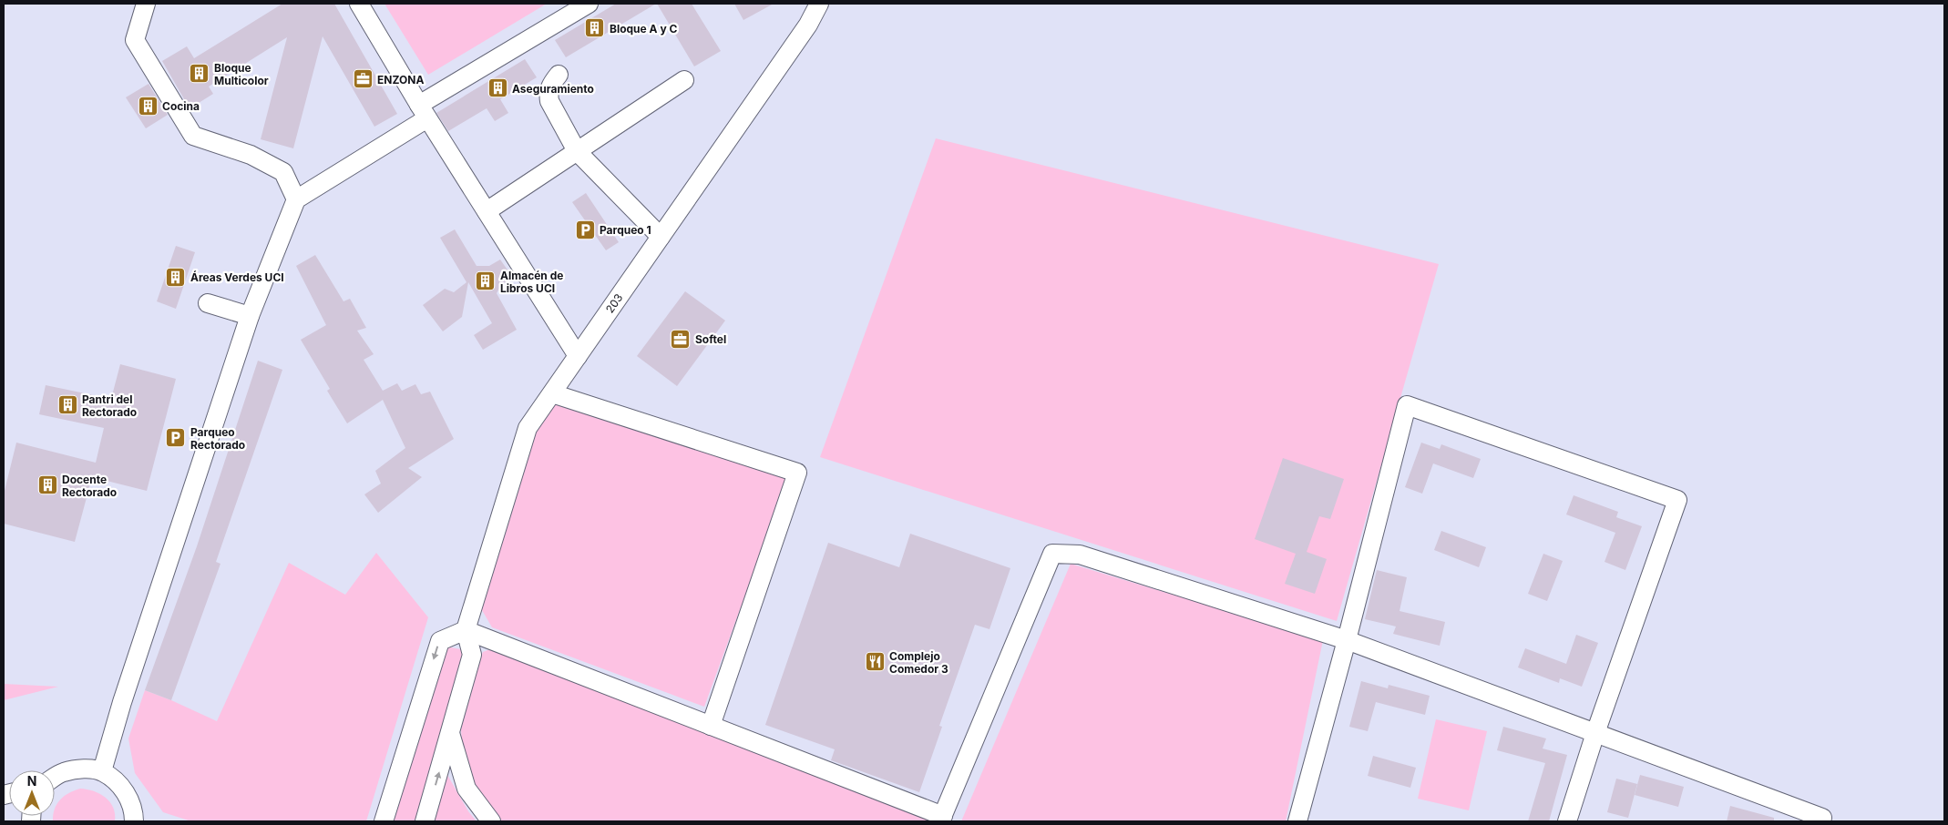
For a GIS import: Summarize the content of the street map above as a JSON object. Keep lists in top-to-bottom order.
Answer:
{
  "streets": {
    "street": ["203"]
  },
  "places": {
    "building": [
      "Bloque A y C",
      "Bloque Multicolor",
      "Aseguramiento",
      "Cocina",
      "Áreas Verdes UCI",
      "Almacén de Libros UCI",
      "Pantri del Rectorado",
      "Docente Rectorado"
    ],
    "office": ["ENZONA", "Softel"],
    "parking": ["Parqueo 1", "Parqueo Rectorado"],
    "restaurant": ["Complejo Comedor 3"]
  },
  "north": "top"
}
